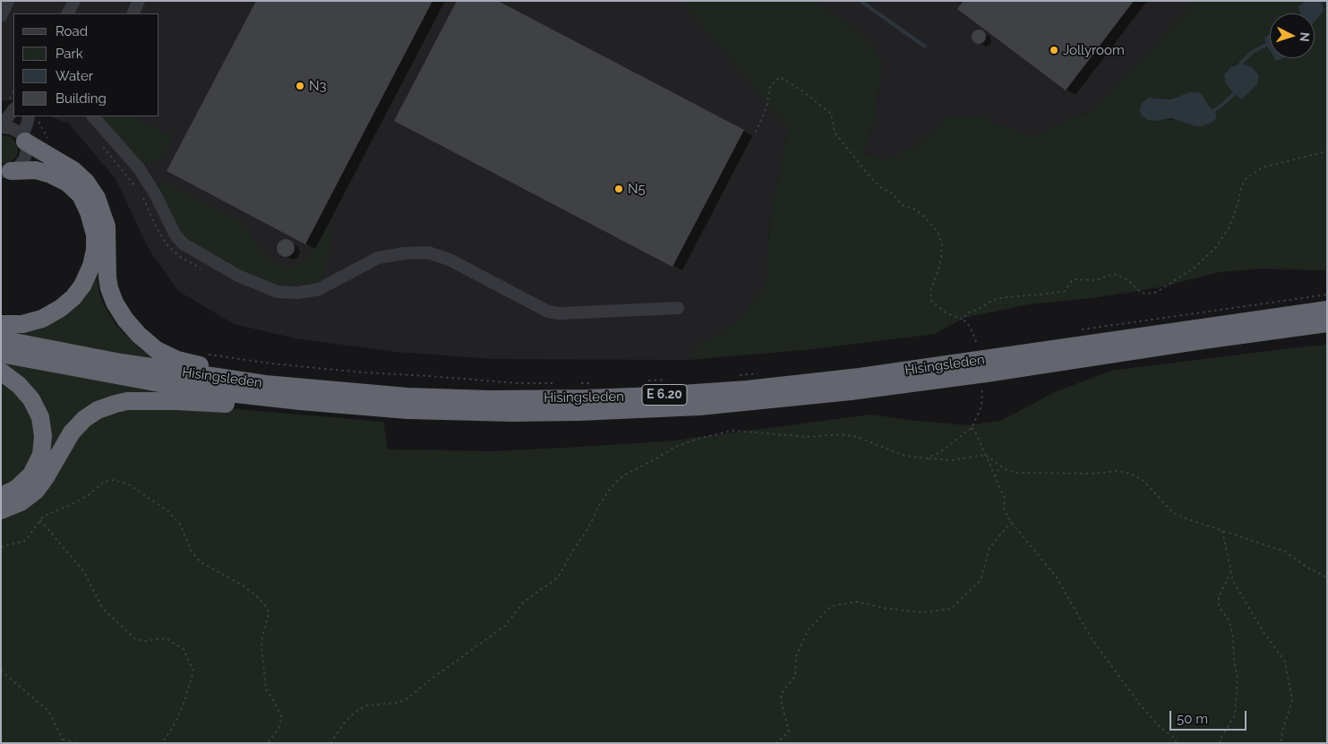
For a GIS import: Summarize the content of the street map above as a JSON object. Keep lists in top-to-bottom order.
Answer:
{
  "streets": {
    "highway": ["Hisingsleden", "E 6.20"]
  },
  "places": ["Jollyroom", "N3", "N5"],
  "legend": [
    "Road",
    "Park",
    "Water",
    "Building"
  ],
  "scale_bar": "50 m",
  "north": "right"
}
